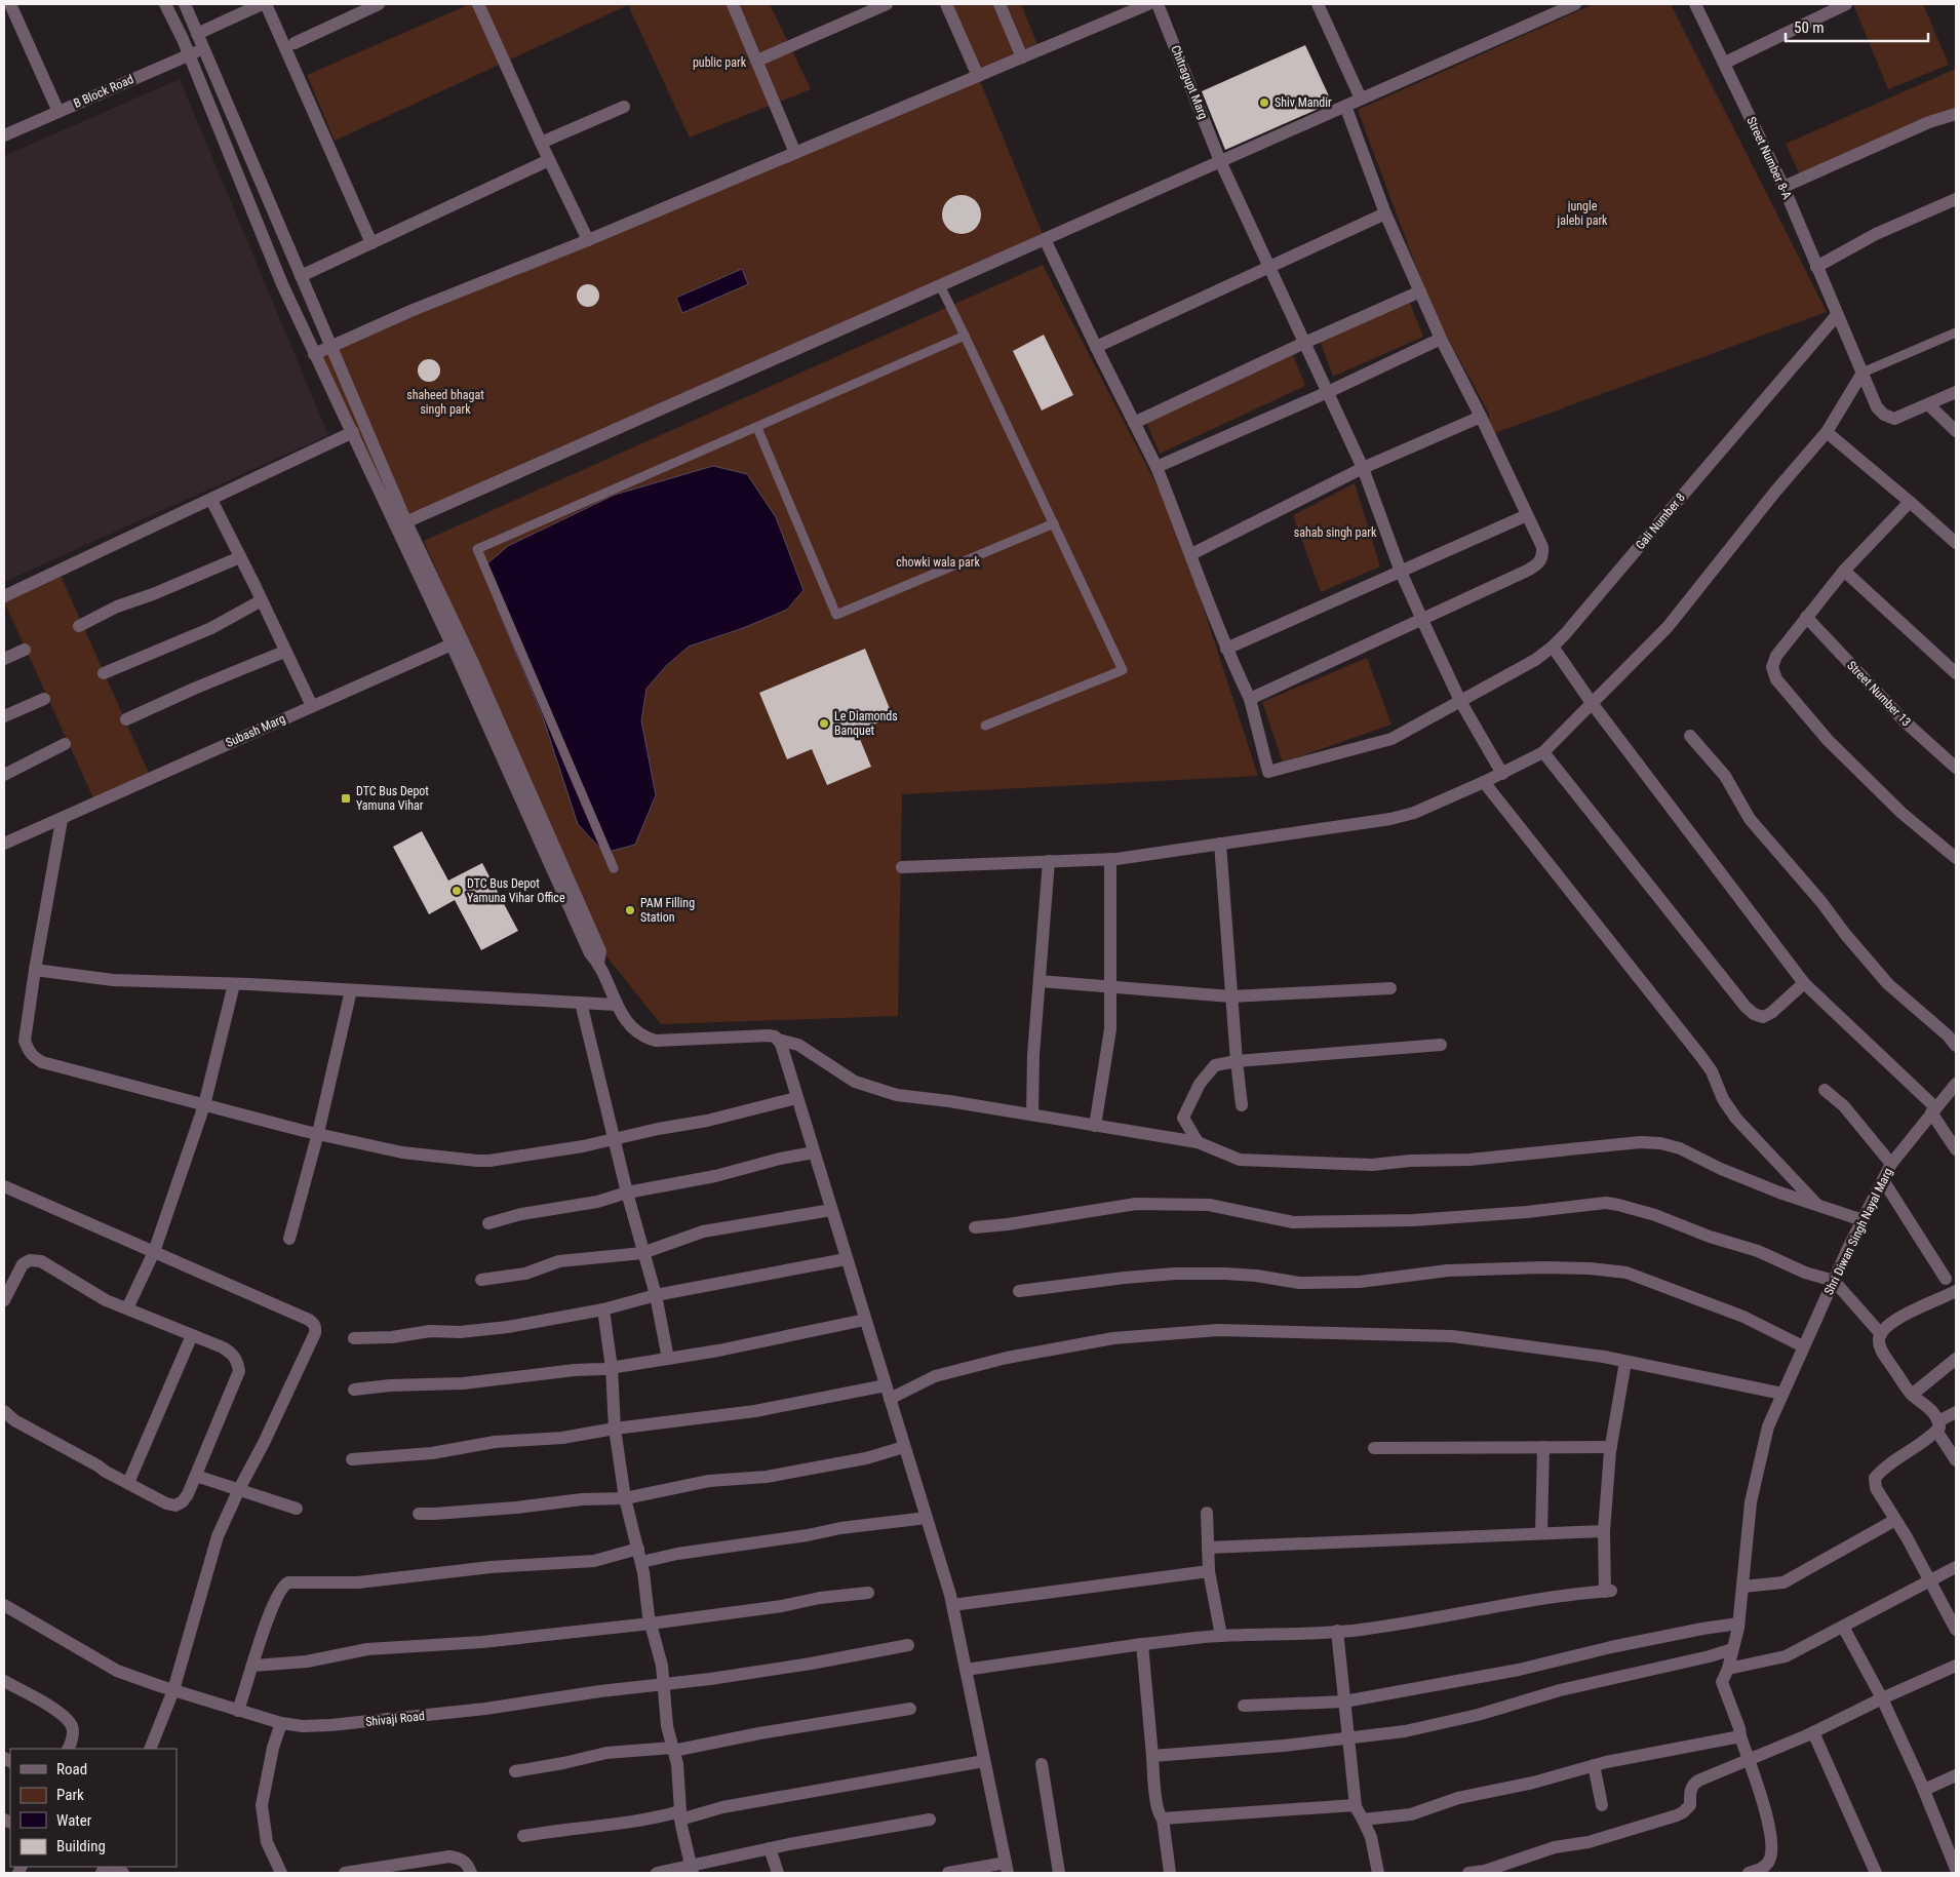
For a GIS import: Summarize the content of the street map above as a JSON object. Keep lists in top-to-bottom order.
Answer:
{
  "streets": {
    "street": [
      "Chitragupt Marg",
      "B Block Road",
      "Street Number 8-A",
      "Gali Number 8",
      "Street Number 13",
      "Subash Marg",
      "Shri Diwan Singh Nayal Marg",
      "Shivaji Road"
    ]
  },
  "crossings": [
    ["Chitragupt Marg", "Gali Number 8"],
    ["Street Number 8-A", "Gali Number 8"]
  ],
  "parks": [
    "public park",
    "jungle jalebi park",
    "shaheed bhagat singh park",
    "sahab singh park",
    "chowki wala park"
  ],
  "places": {
    "other": [
      "Shiv Mandir",
      "Le Diamonds Banquet",
      "DTC Bus Depot Yamuna Vihar Office",
      "PAM Filling Station"
    ],
    "transit": ["DTC Bus Depot Yamuna Vihar"]
  },
  "legend": [
    "Road",
    "Park",
    "Water",
    "Building"
  ],
  "scale_bar": "50 m"
}
